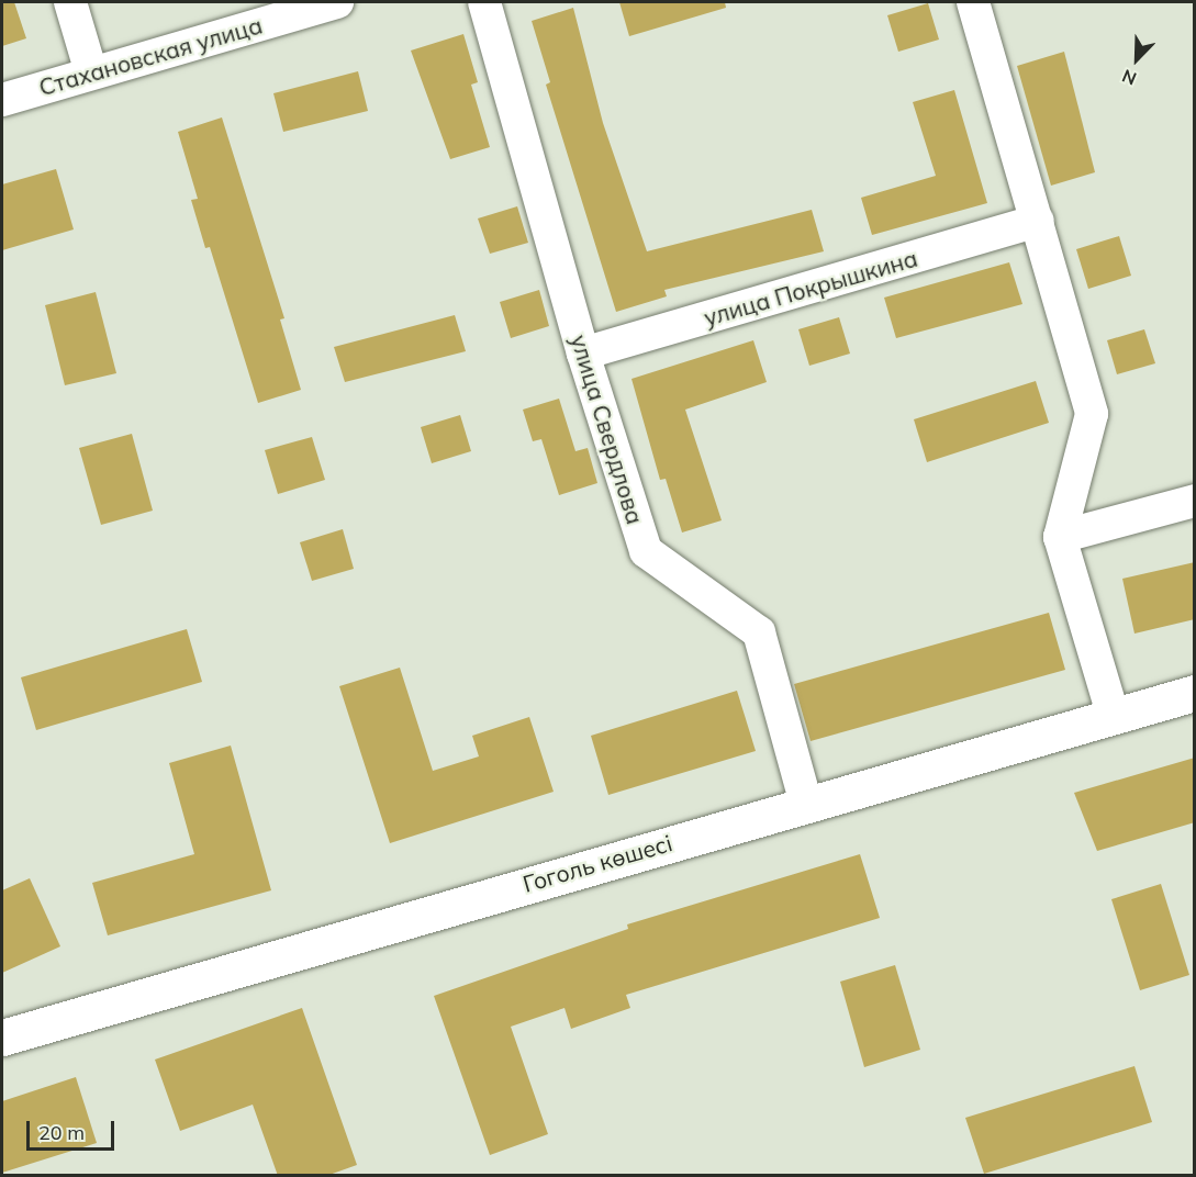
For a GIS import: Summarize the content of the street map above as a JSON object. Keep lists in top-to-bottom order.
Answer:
{
  "streets": {
    "main road": ["Гоголь көшесі"],
    "street": ["Стахановская улица", "улица Покрышкина", "улица Свердлова"]
  },
  "crossings": [
    ["улица Покрышкина", "улица Свердлова"],
    ["улица Свердлова", "Гоголь көшесі"]
  ],
  "scale_bar": "20 m",
  "north": "bottom left"
}
